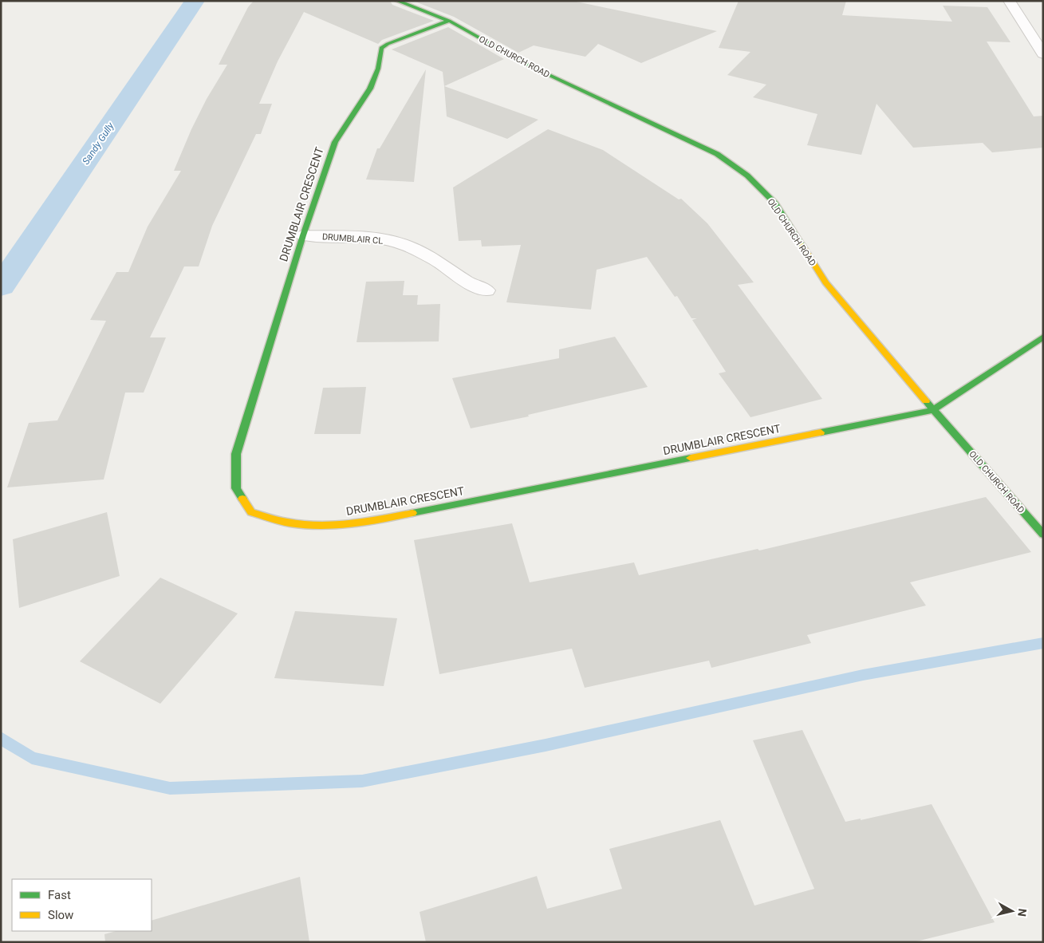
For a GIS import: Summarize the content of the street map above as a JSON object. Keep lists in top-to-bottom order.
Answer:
{
  "streets": {
    "street": ["OLD CHURCH ROAD", "DRUMBLAIR CRESCENT", "DRUMBLAIR CL"]
  },
  "crossings": [
    ["OLD CHURCH ROAD", "DRUMBLAIR CRESCENT"],
    ["DRUMBLAIR CRESCENT", "DRUMBLAIR CL"]
  ],
  "water": ["Sandy Gully"],
  "legend": ["Fast", "Slow"],
  "north": "right"
}
